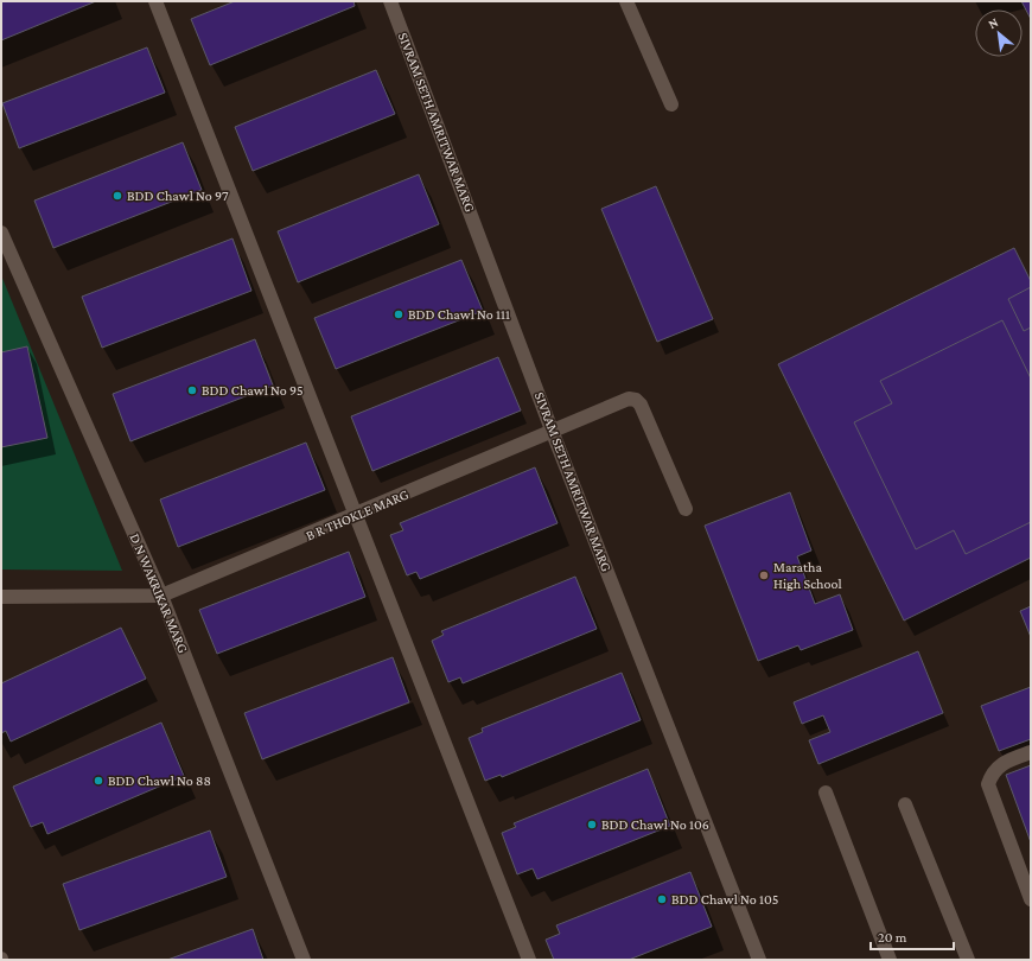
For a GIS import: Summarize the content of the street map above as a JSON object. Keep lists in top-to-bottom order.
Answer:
{
  "streets": {
    "street": ["SIVRAM SETH AMRITWAR MARG", "B R THOKLE MARG", "D N WAKRIKAR MARG"]
  },
  "crossings": [
    ["SIVRAM SETH AMRITWAR MARG", "B R THOKLE MARG"],
    ["B R THOKLE MARG", "D N WAKRIKAR MARG"]
  ],
  "places": [
    "BDD Chawl No 97",
    "BDD Chawl No 111",
    "BDD Chawl No 95",
    "Maratha High School",
    "BDD Chawl No 88",
    "BDD Chawl No 106",
    "BDD Chawl No 105"
  ],
  "scale_bar": "20 m",
  "north": "top left"
}
